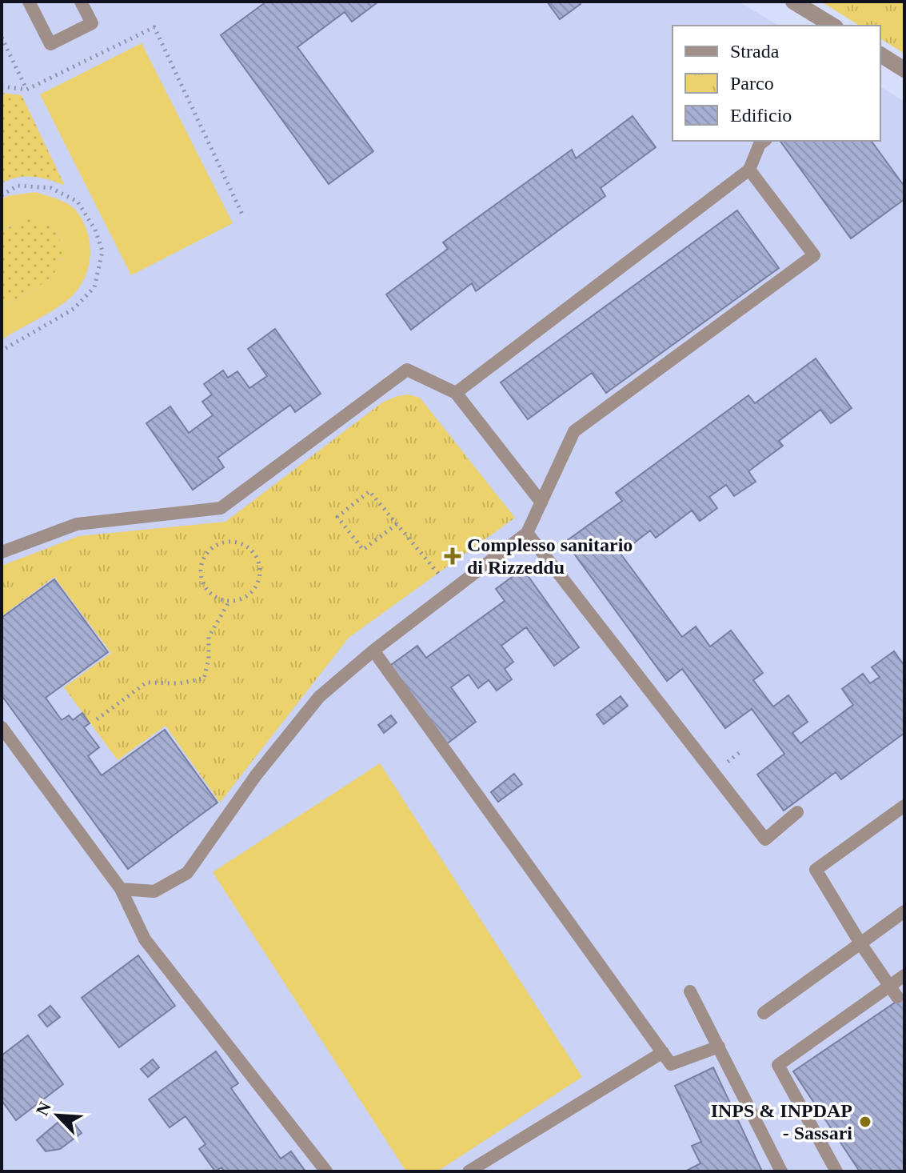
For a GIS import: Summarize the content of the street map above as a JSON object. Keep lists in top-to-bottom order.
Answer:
{
  "places": {
    "health": ["Complesso sanitario di Rizzeddu"],
    "other": ["INPS & INPDAP - Sassari"]
  },
  "legend": ["Strada", "Parco", "Edificio"],
  "north": "top left"
}
